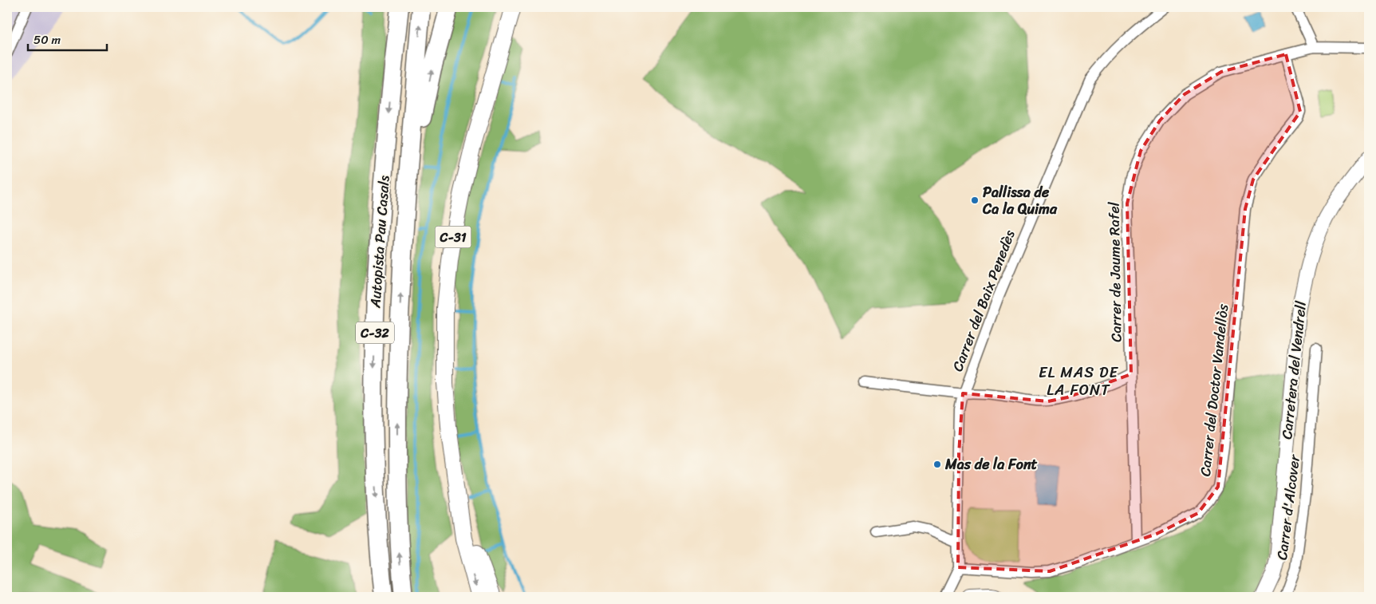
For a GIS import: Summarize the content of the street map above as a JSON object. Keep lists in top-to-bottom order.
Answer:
{
  "streets": {
    "highway": ["Autopista Pau Casals", "C-32"],
    "main road": ["C-31"],
    "street": [
      "Carrer de Jaume Rafel",
      "Carrer del Baix Penedès",
      "Carretera del Vendrell",
      "Carrer del Doctor Vandellòs",
      "Carrer d'Alcover"
    ]
  },
  "crossings": [
    ["Carrer de Jaume Rafel", "Carrer del Doctor Vandellòs"],
    ["Carrer del Baix Penedès", "Carrer del Doctor Vandellòs"]
  ],
  "districts": ["EL MAS DE LA FONT"],
  "places": ["Pallissa de Ca la Quima", "Mas de la Font"],
  "scale_bar": "50 m"
}
